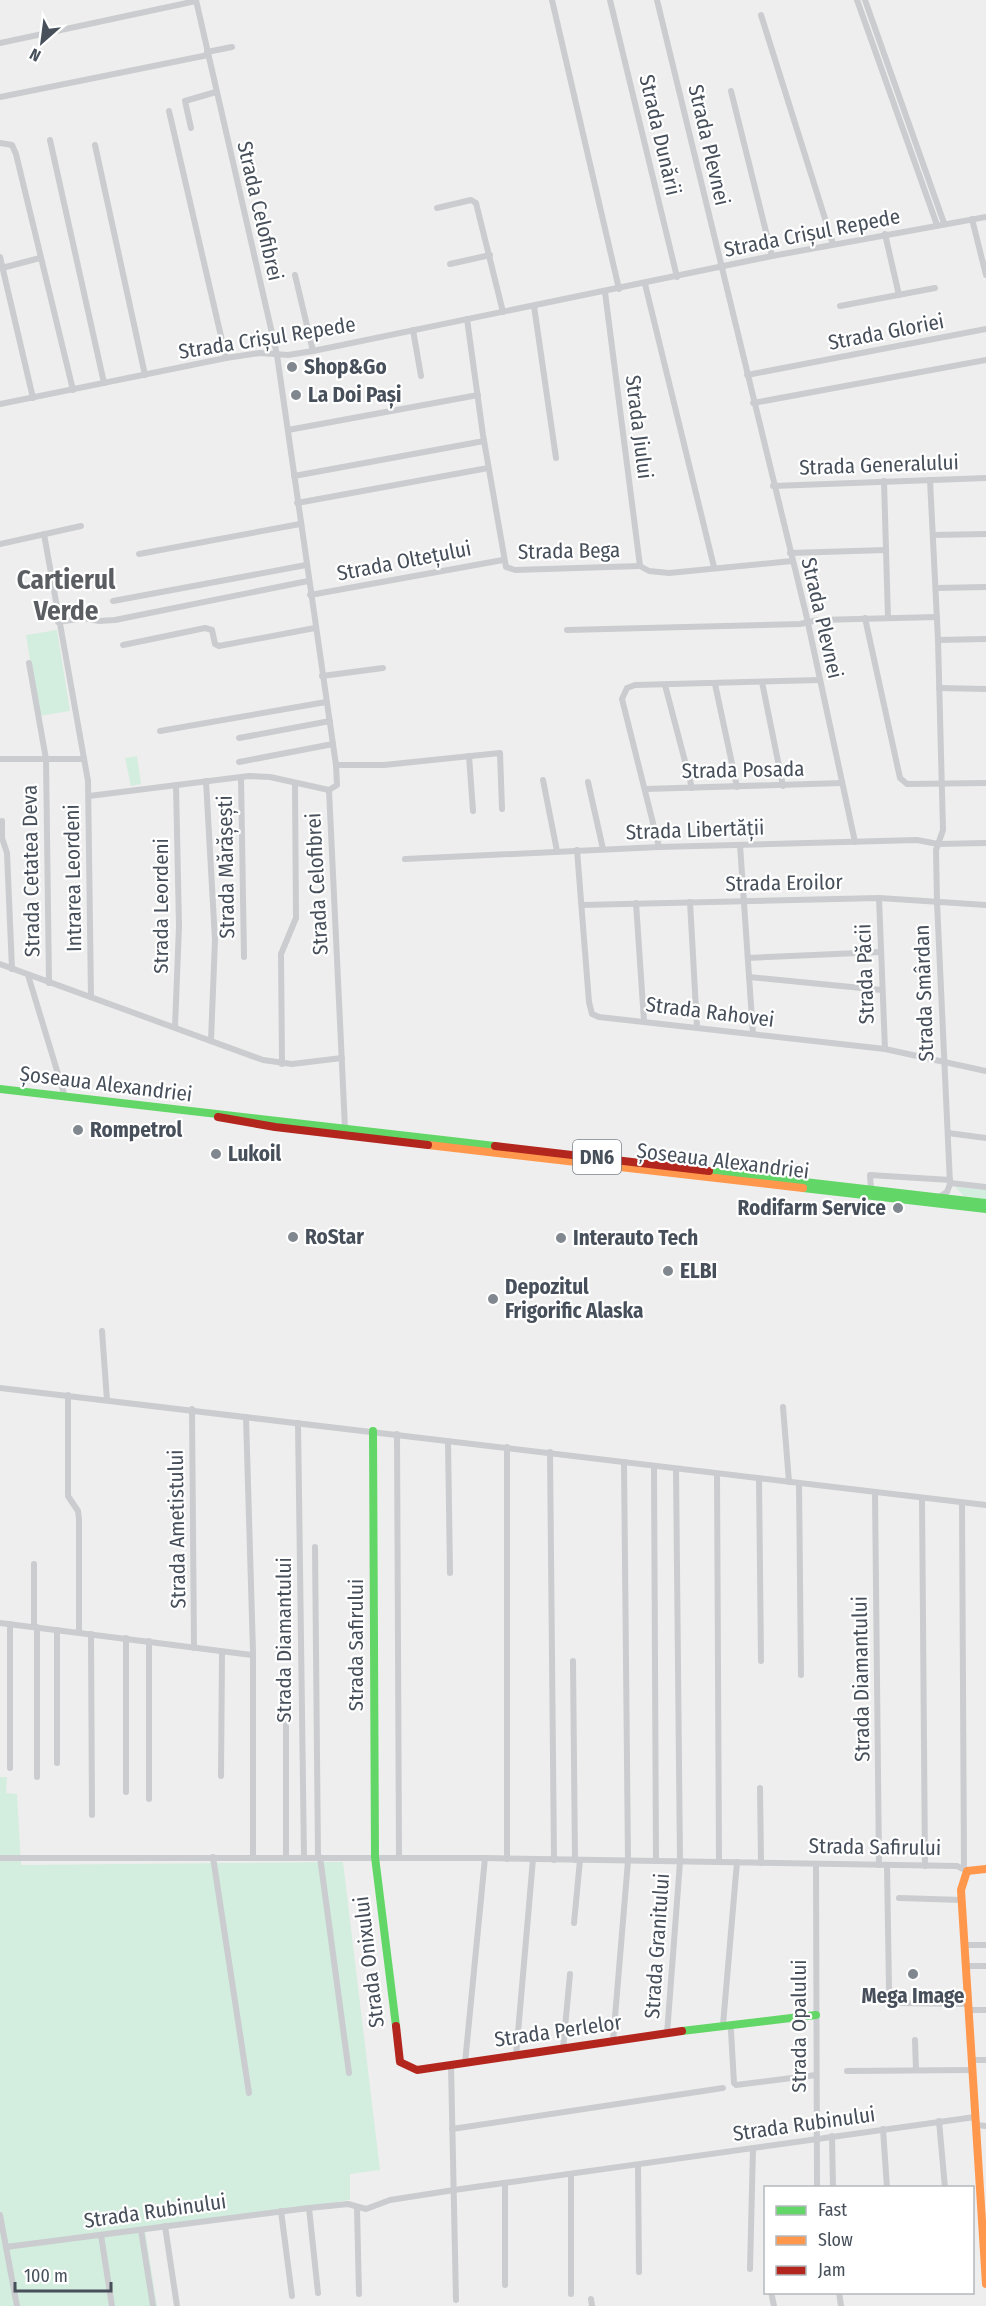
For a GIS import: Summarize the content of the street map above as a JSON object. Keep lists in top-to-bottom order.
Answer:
{
  "streets": {
    "main road": [
      "Șoseaua Alexandriei",
      "DN6",
      "Strada Safirului",
      "Strada Onixului",
      "Strada Perlelor"
    ],
    "street": [
      "Strada Dunării",
      "Strada Plevnei",
      "Strada Celofibrei",
      "Strada Crișul Repede",
      "Strada Gloriei",
      "Strada Jiului",
      "Strada Generalului",
      "Strada Bega",
      "Strada Oltețului",
      "Strada Posada",
      "Strada Libertății",
      "Strada Mărășești",
      "Strada Cetatea Deva",
      "Intrarea Leordeni",
      "Strada Eroilor",
      "Strada Leordeni",
      "Strada Păcii",
      "Strada Smârdan",
      "Strada Rahovei",
      "Strada Ametistului",
      "Strada Diamantului",
      "Strada Granitului",
      "Strada Opalului",
      "Strada Rubinului"
    ]
  },
  "crossings": [
    ["Strada Dunării", "Strada Crișul Repede"],
    ["Strada Plevnei", "Strada Crișul Repede"],
    ["Strada Plevnei", "Strada Gloriei"],
    ["Strada Plevnei", "Strada Generalului"],
    ["Strada Plevnei", "Strada Bega"],
    ["Strada Plevnei", "Strada Posada"],
    ["Strada Plevnei", "Strada Libertății"],
    ["Strada Celofibrei", "Strada Crișul Repede"],
    ["Strada Celofibrei", "Strada Oltețului"],
    ["Strada Celofibrei", "Strada Mărășești"],
    ["Strada Celofibrei", "Șoseaua Alexandriei"],
    ["Strada Crișul Repede", "Strada Jiului"],
    ["Strada Jiului", "Strada Bega"],
    ["Strada Generalului", "Strada Smârdan"],
    ["Strada Bega", "Strada Oltețului"],
    ["Strada Libertății", "Strada Smârdan"],
    ["Strada Libertății", "Strada Rahovei"],
    ["Strada Mărășești", "Intrarea Leordeni"],
    ["Strada Mărășești", "Strada Leordeni"],
    ["Strada Eroilor", "Strada Păcii"],
    ["Strada Eroilor", "Strada Smârdan"],
    ["Strada Eroilor", "Strada Rahovei"],
    ["Strada Păcii", "Strada Rahovei"],
    ["Strada Smârdan", "Strada Rahovei"],
    ["Strada Diamantului", "Strada Safirului"],
    ["Strada Safirului", "Strada Granitului"],
    ["Strada Safirului", "Strada Onixului"],
    ["Strada Safirului", "Strada Opalului"],
    ["Strada Granitului", "Strada Perlelor"],
    ["Strada Onixului", "Strada Perlelor"],
    ["Strada Opalului", "Strada Perlelor"],
    ["Strada Opalului", "Strada Rubinului"]
  ],
  "districts": ["Cartierul Verde"],
  "places": [
    "Shop&Go",
    "La Doi Pași",
    "Rompetrol",
    "Lukoil",
    "Rodifarm Service",
    "RoStar",
    "Interauto Tech",
    "ELBI",
    "Depozitul Frigorific Alaska",
    "Mega Image"
  ],
  "legend": ["Fast", "Slow", "Jam"],
  "scale_bar": "100 m",
  "north": "bottom left"
}
